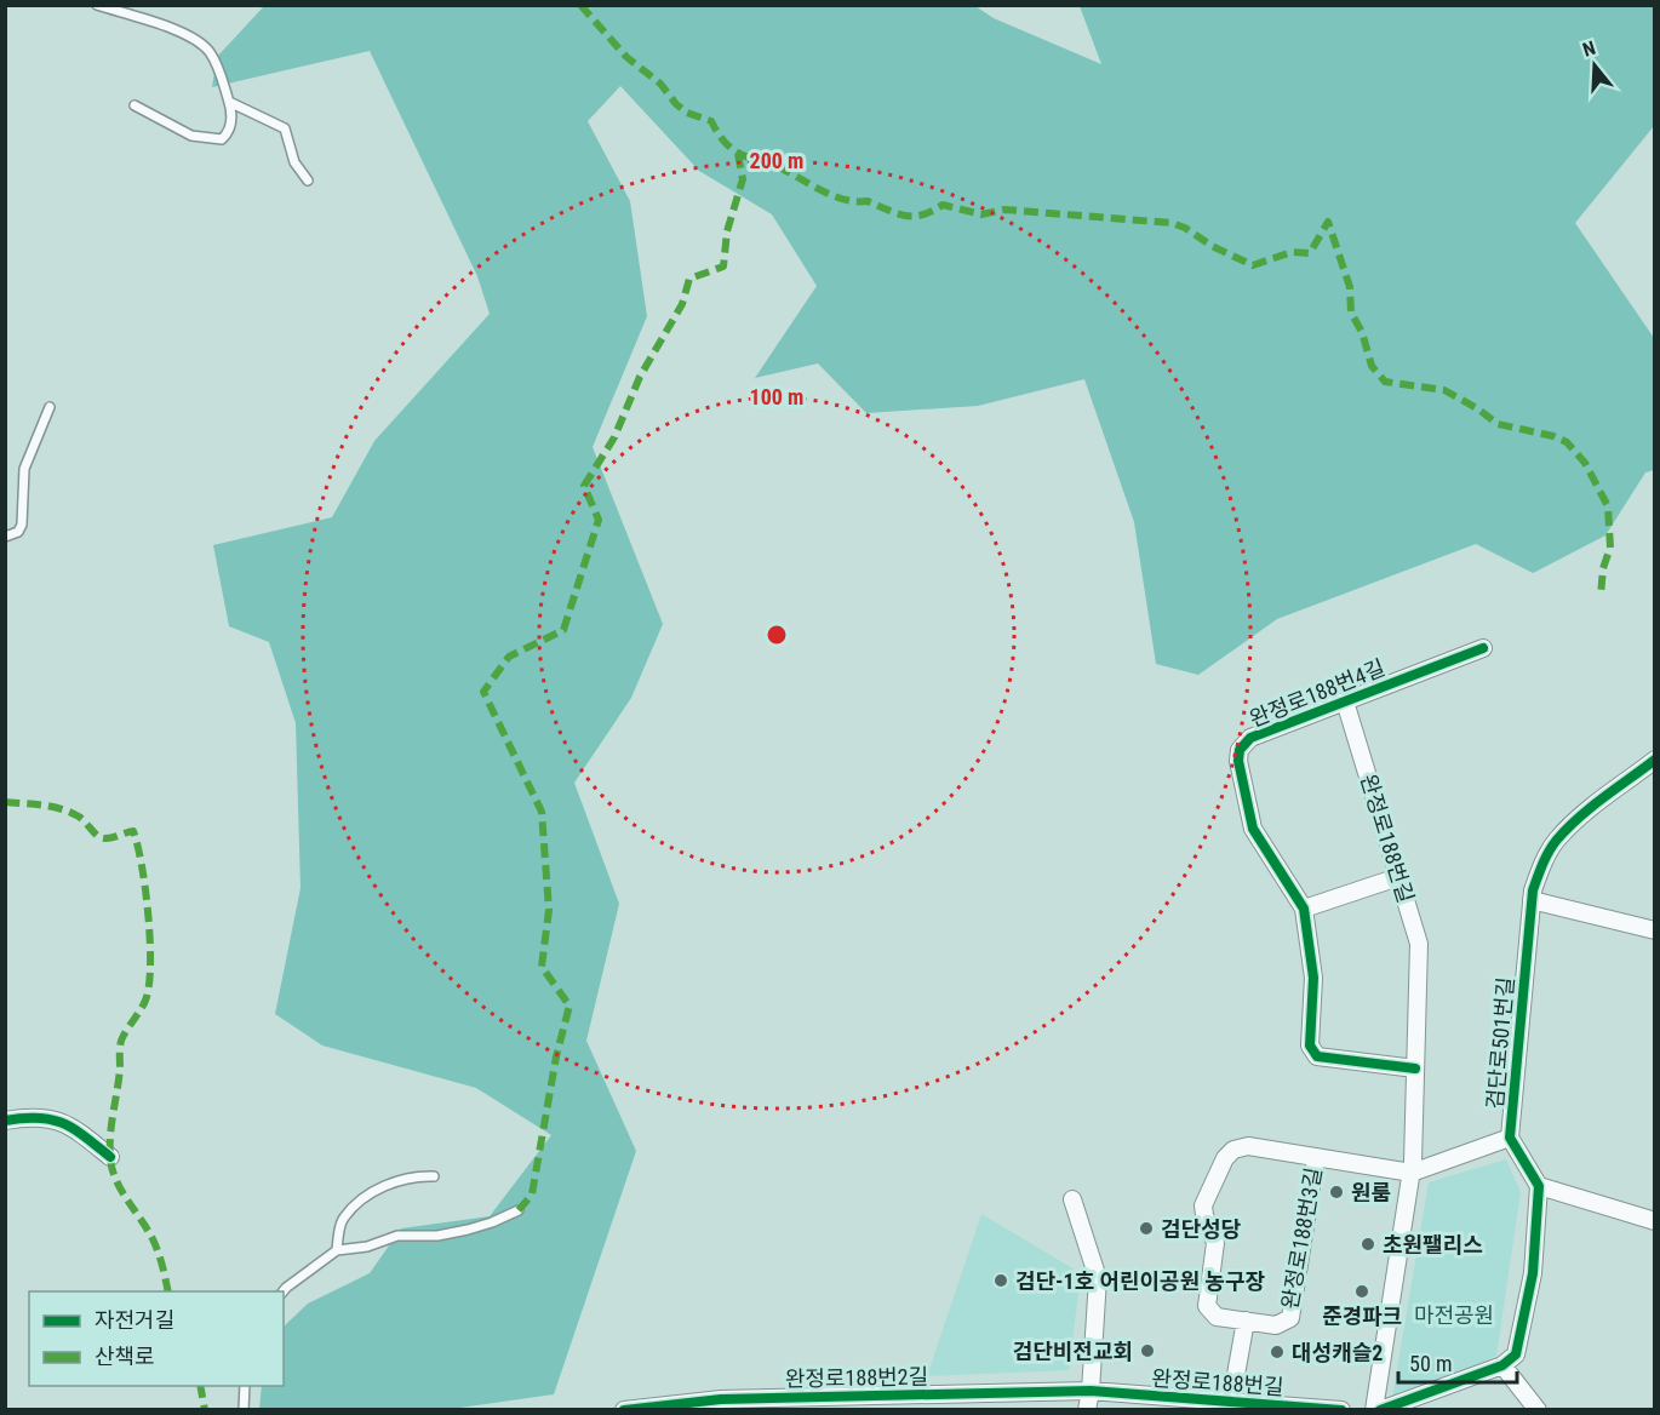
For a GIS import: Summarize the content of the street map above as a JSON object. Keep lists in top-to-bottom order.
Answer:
{
  "streets": {
    "street": [
      "완정로188번4길",
      "완정로188번길",
      "검단로501번길",
      "완정로188번3길",
      "완정로188번2길"
    ]
  },
  "crossings": [
    ["완정로188번4길", "완정로188번길"],
    ["완정로188번길", "완정로188번3길"],
    ["완정로188번길", "완정로188번2길"]
  ],
  "parks": ["마전공원"],
  "places": [
    "원룸",
    "검단성당",
    "초원팰리스",
    "검단-1호 어린이공원 농구장",
    "준경파크",
    "검단비전교회",
    "대성캐슬2"
  ],
  "legend": ["자전거길", "산책로"],
  "scale_bar": "50 m",
  "north": "top",
  "rings": ["200 m", "100 m"]
}
